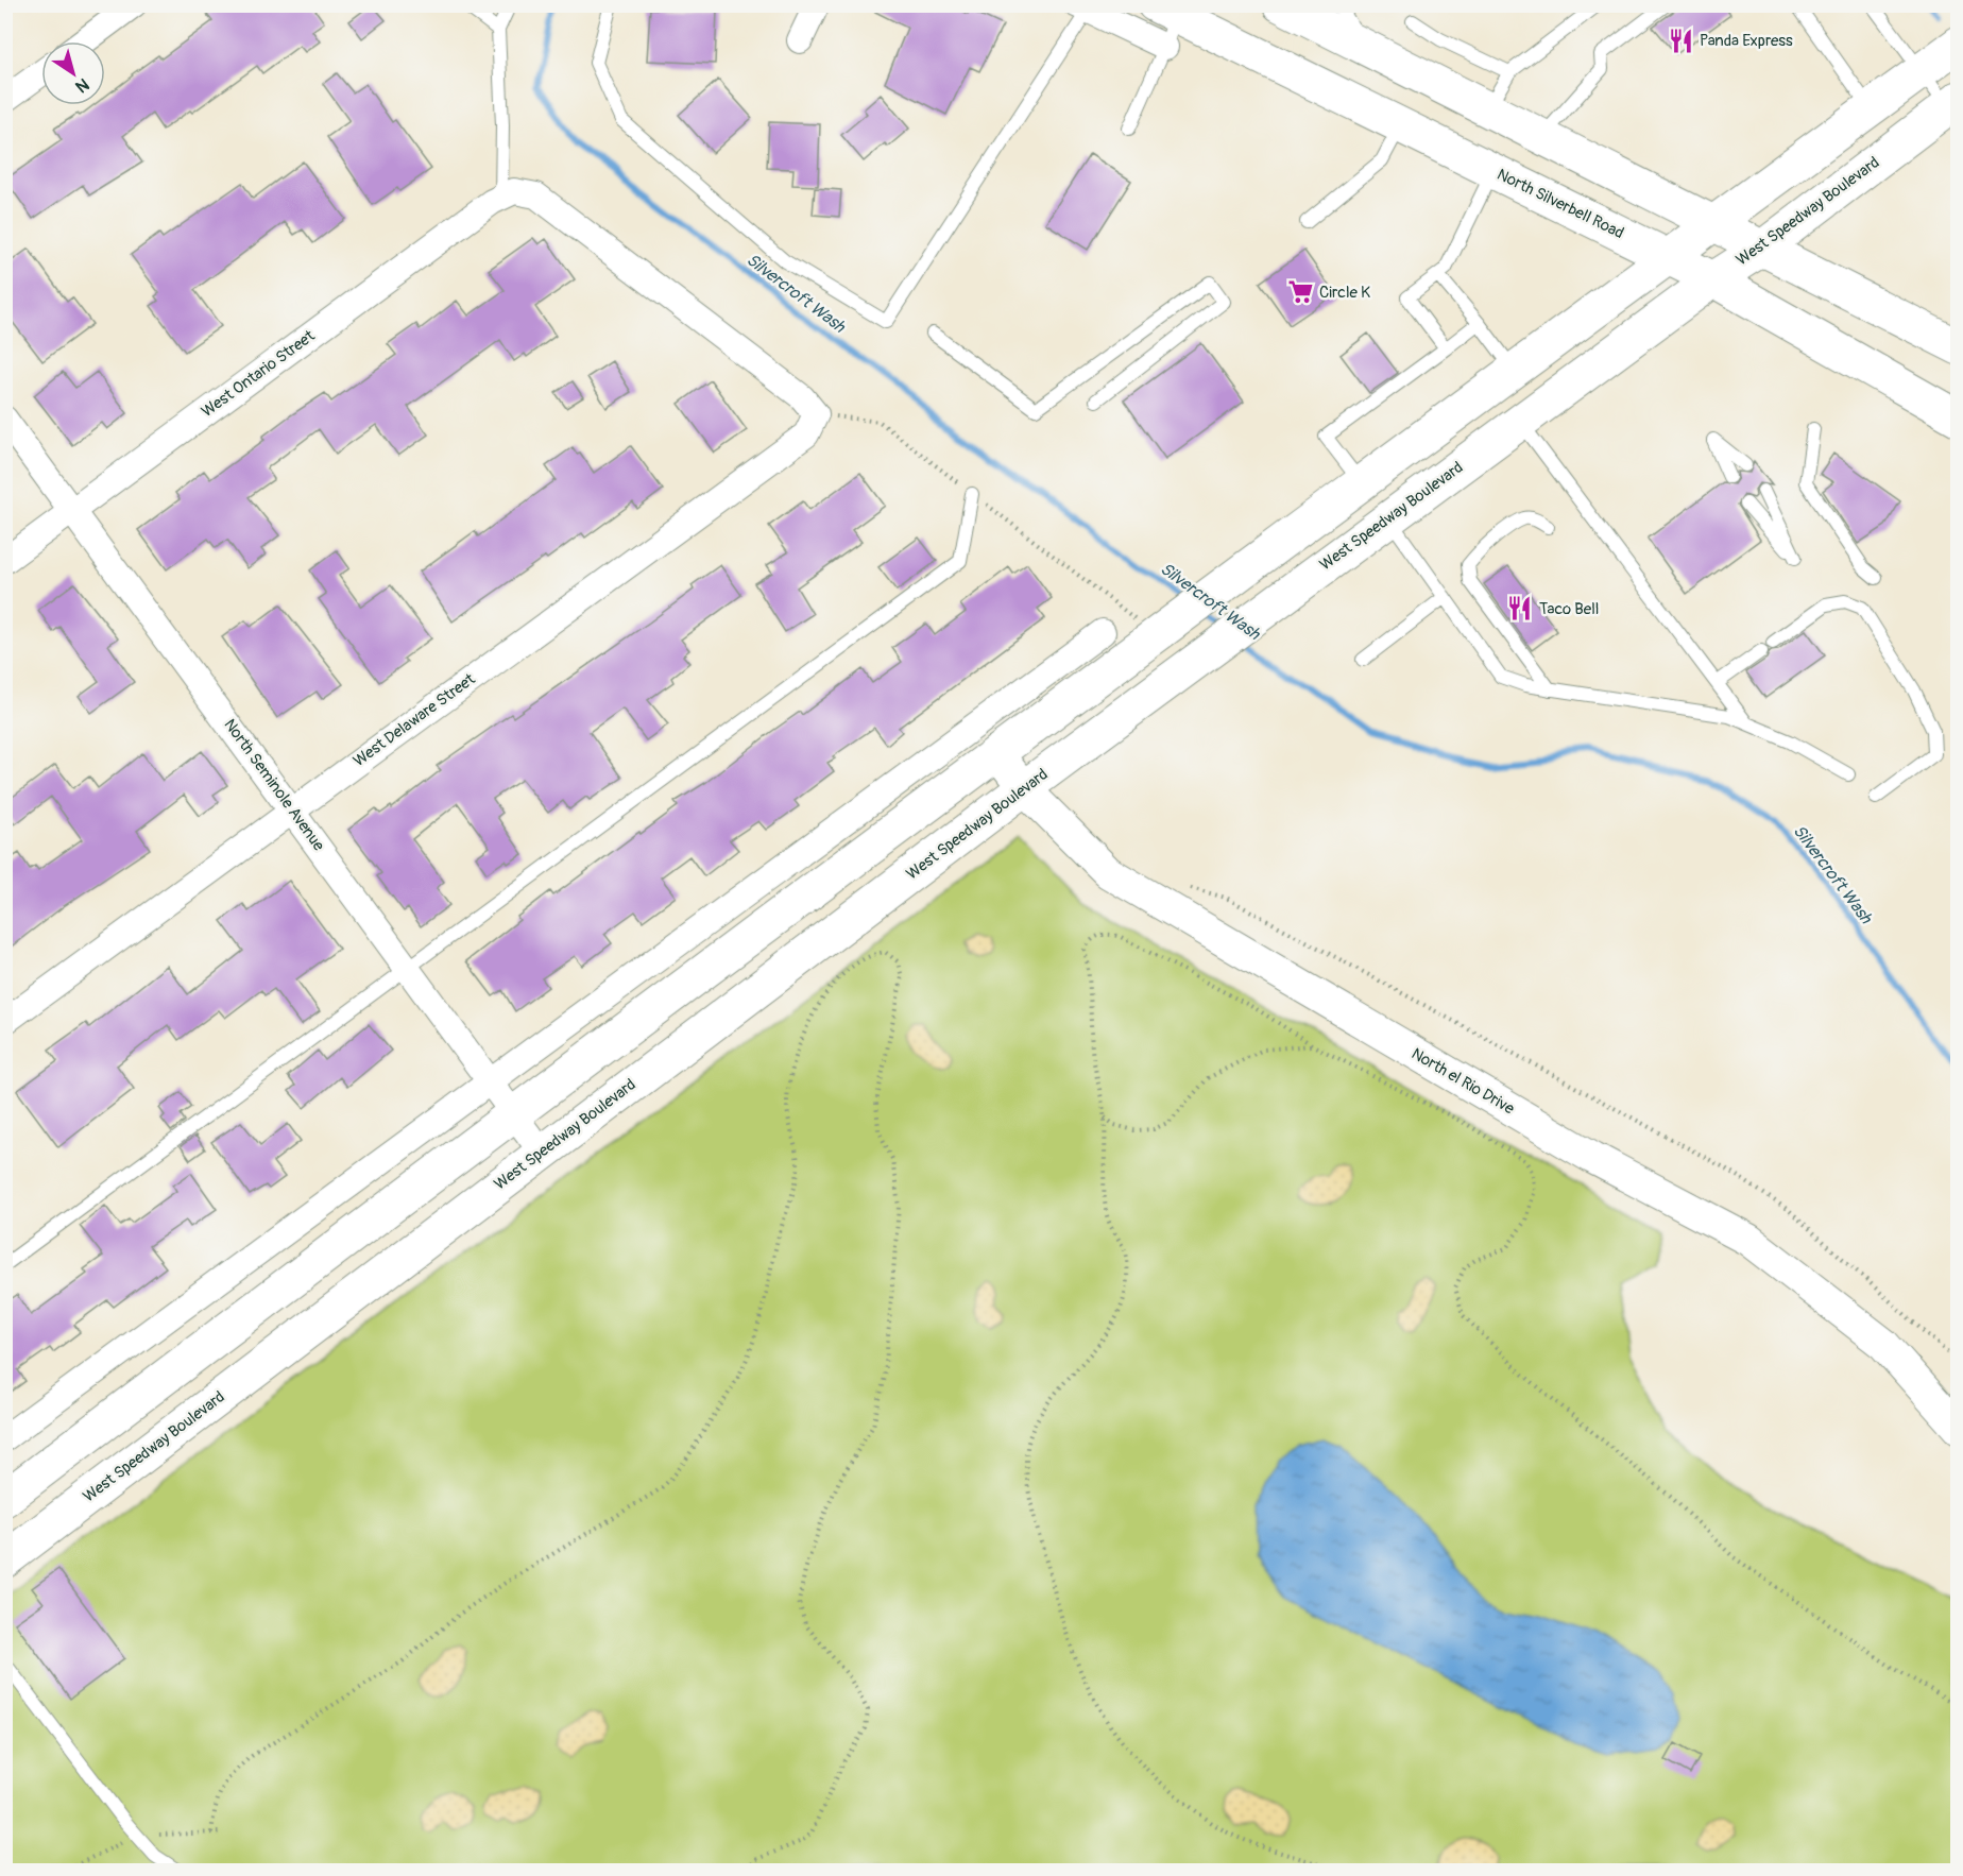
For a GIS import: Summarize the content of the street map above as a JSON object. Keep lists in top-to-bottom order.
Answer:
{
  "streets": {
    "main road": ["North Silverbell Road", "West Speedway Boulevard"],
    "street": [
      "West Ontario Street",
      "West Delaware Street",
      "North Seminole Avenue",
      "North el Rio Drive"
    ]
  },
  "crossings": [
    ["North Silverbell Road", "West Speedway Boulevard"],
    ["West Speedway Boulevard", "North Seminole Avenue"],
    ["West Speedway Boulevard", "North el Rio Drive"],
    ["West Ontario Street", "West Delaware Street"],
    ["West Ontario Street", "North Seminole Avenue"],
    ["West Delaware Street", "North Seminole Avenue"]
  ],
  "water": ["Silvercroft Wash"],
  "places": {
    "restaurant": ["Panda Express", "Taco Bell"],
    "supermarket": ["Circle K"]
  },
  "north": "bottom right"
}
